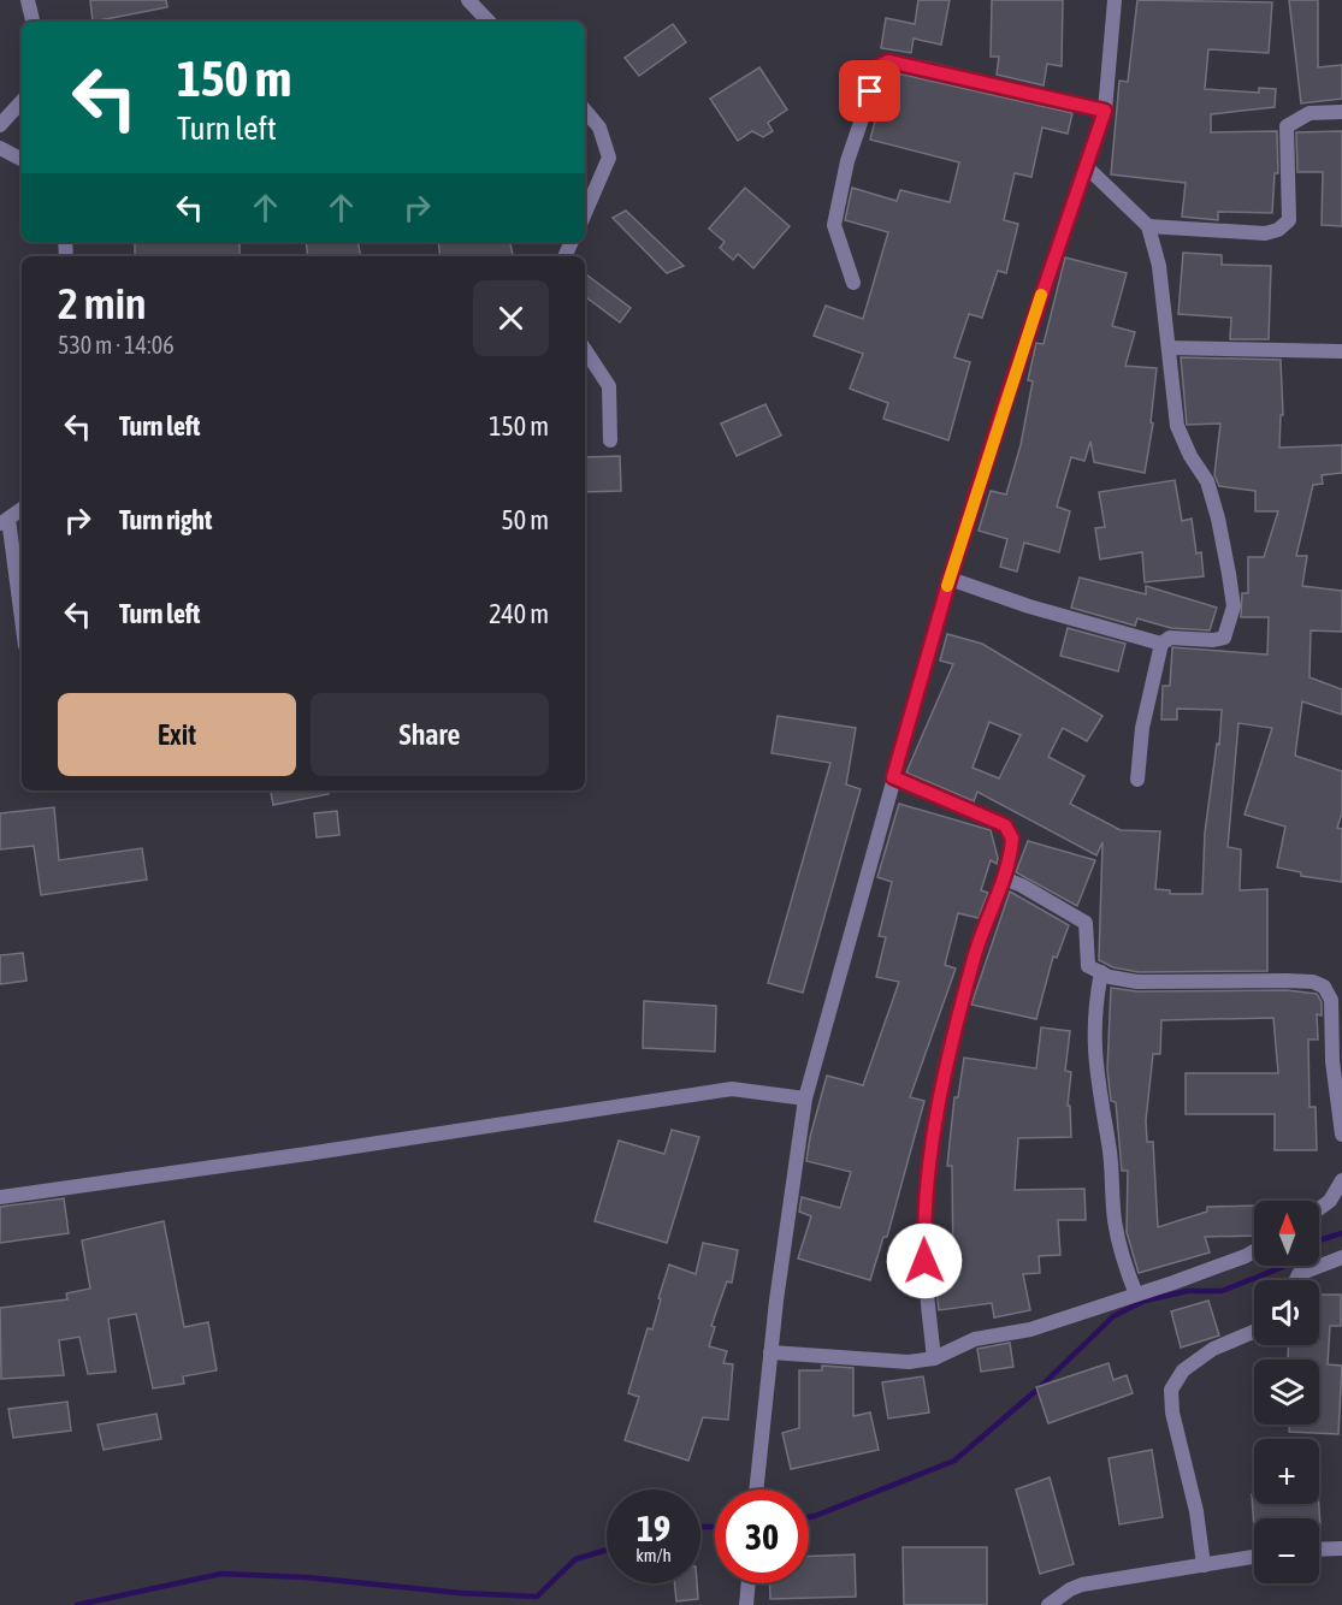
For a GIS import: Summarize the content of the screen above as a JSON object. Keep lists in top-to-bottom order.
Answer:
{
  "north": "top",
  "page": {
    "turn": ["150 m", "Turn left"],
    "heading": ["2 min", "530 m · 14:06"],
    "list": [
      {
        "name": "Turn left",
        "value": "150 m"
      },
      {
        "name": "Turn right",
        "value": "50 m"
      },
      {
        "name": "Turn left",
        "value": "240 m"
      }
    ],
    "buttons": ["Exit", "Share"],
    "map_buttons": ["+", "−"],
    "speed": "19 km/h",
    "limit": "30"
  }
}
